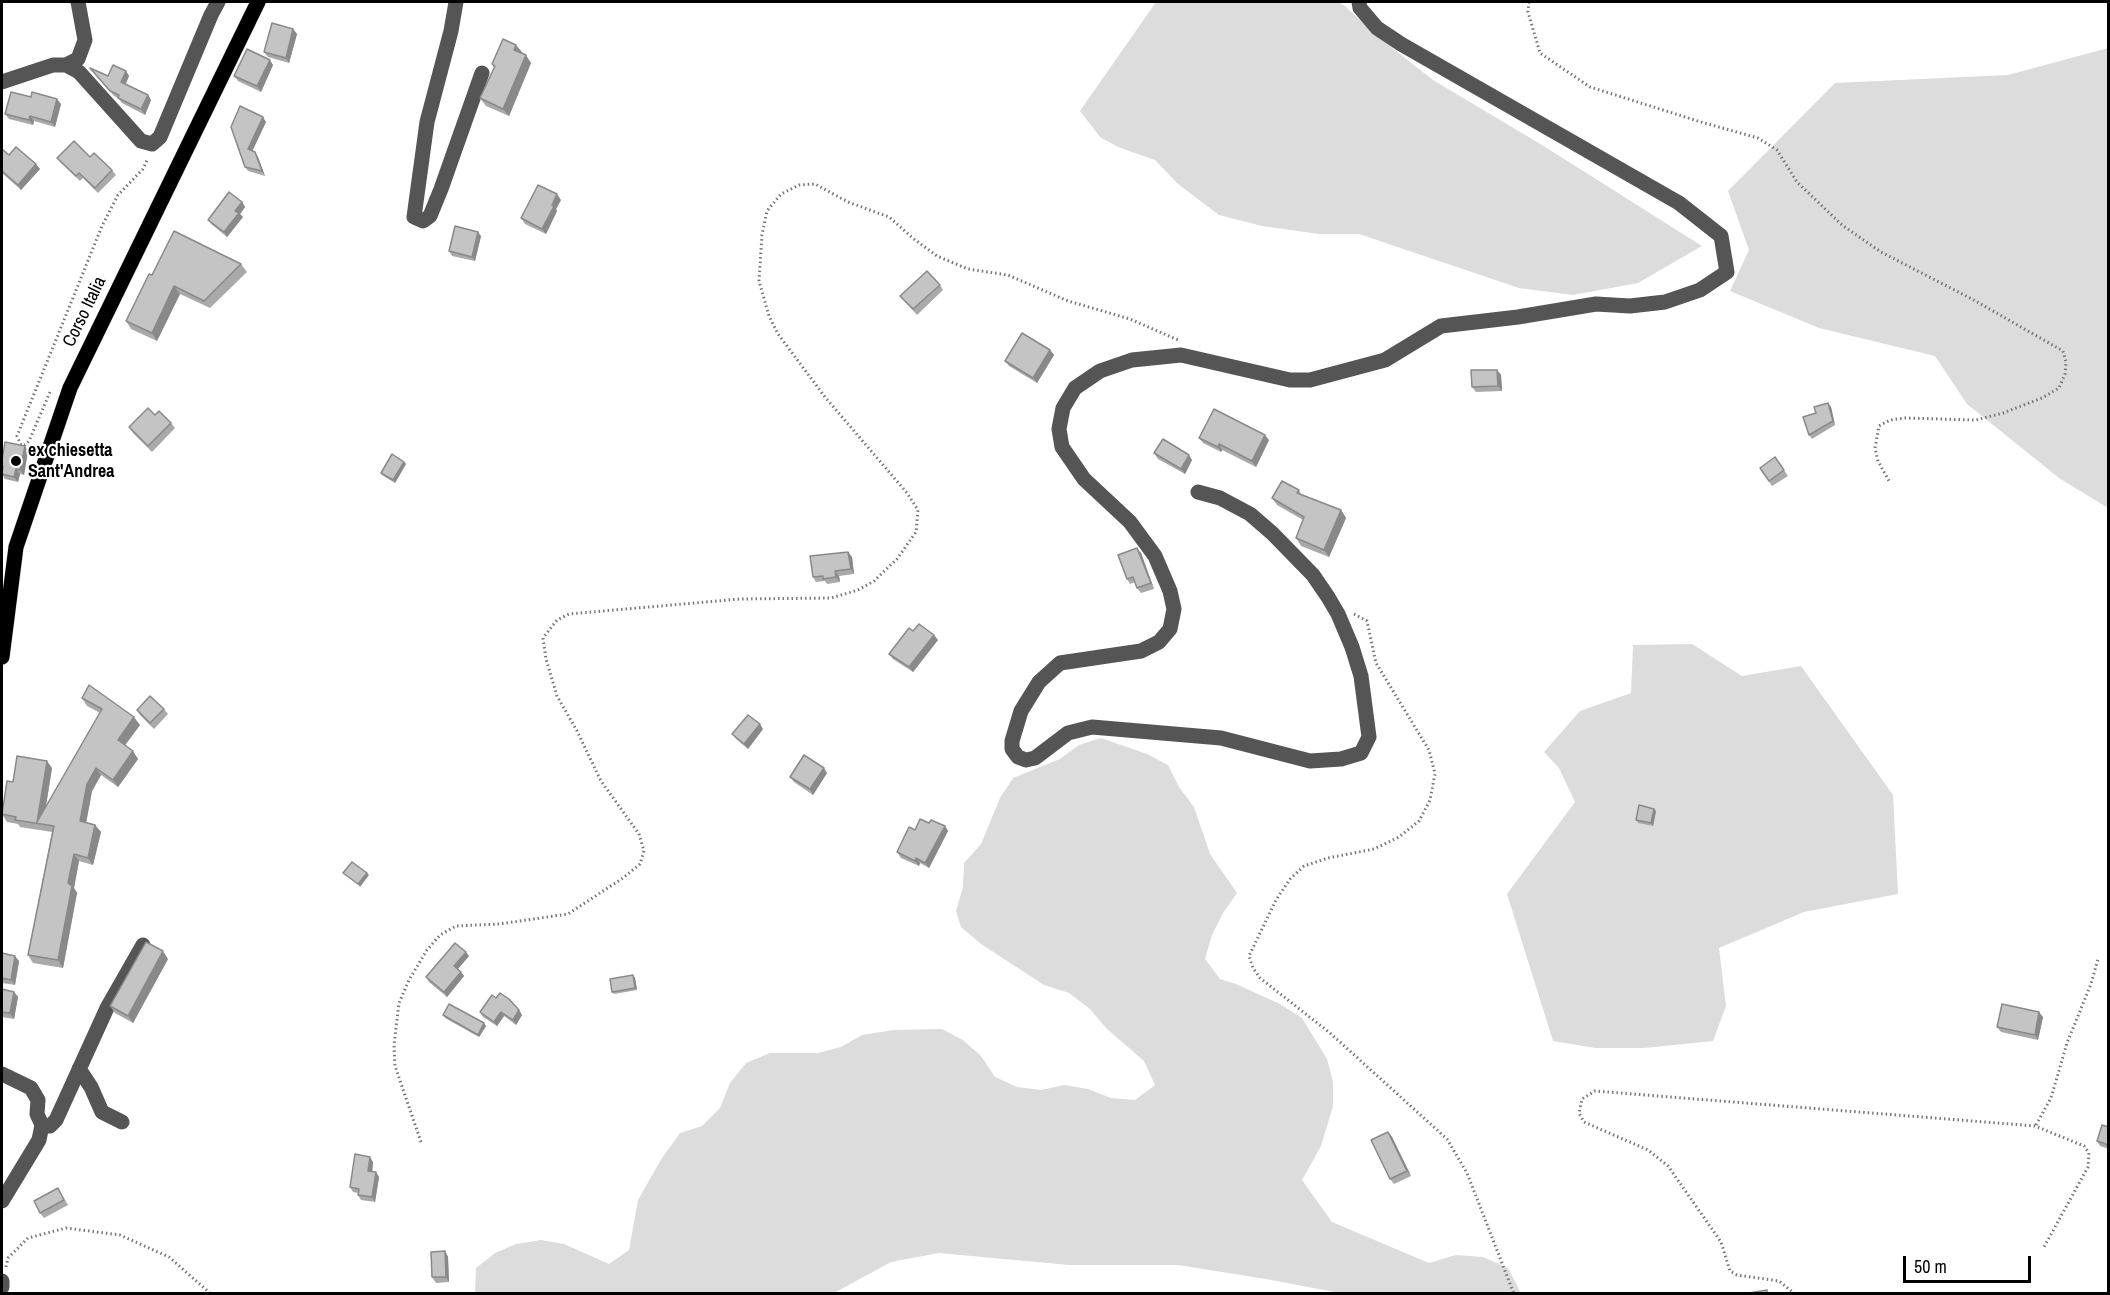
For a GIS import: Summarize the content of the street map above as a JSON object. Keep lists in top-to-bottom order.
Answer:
{
  "streets": {
    "main road": ["Corso Italia"]
  },
  "places": ["ex chiesetta Sant'Andrea"],
  "scale_bar": "50 m"
}
